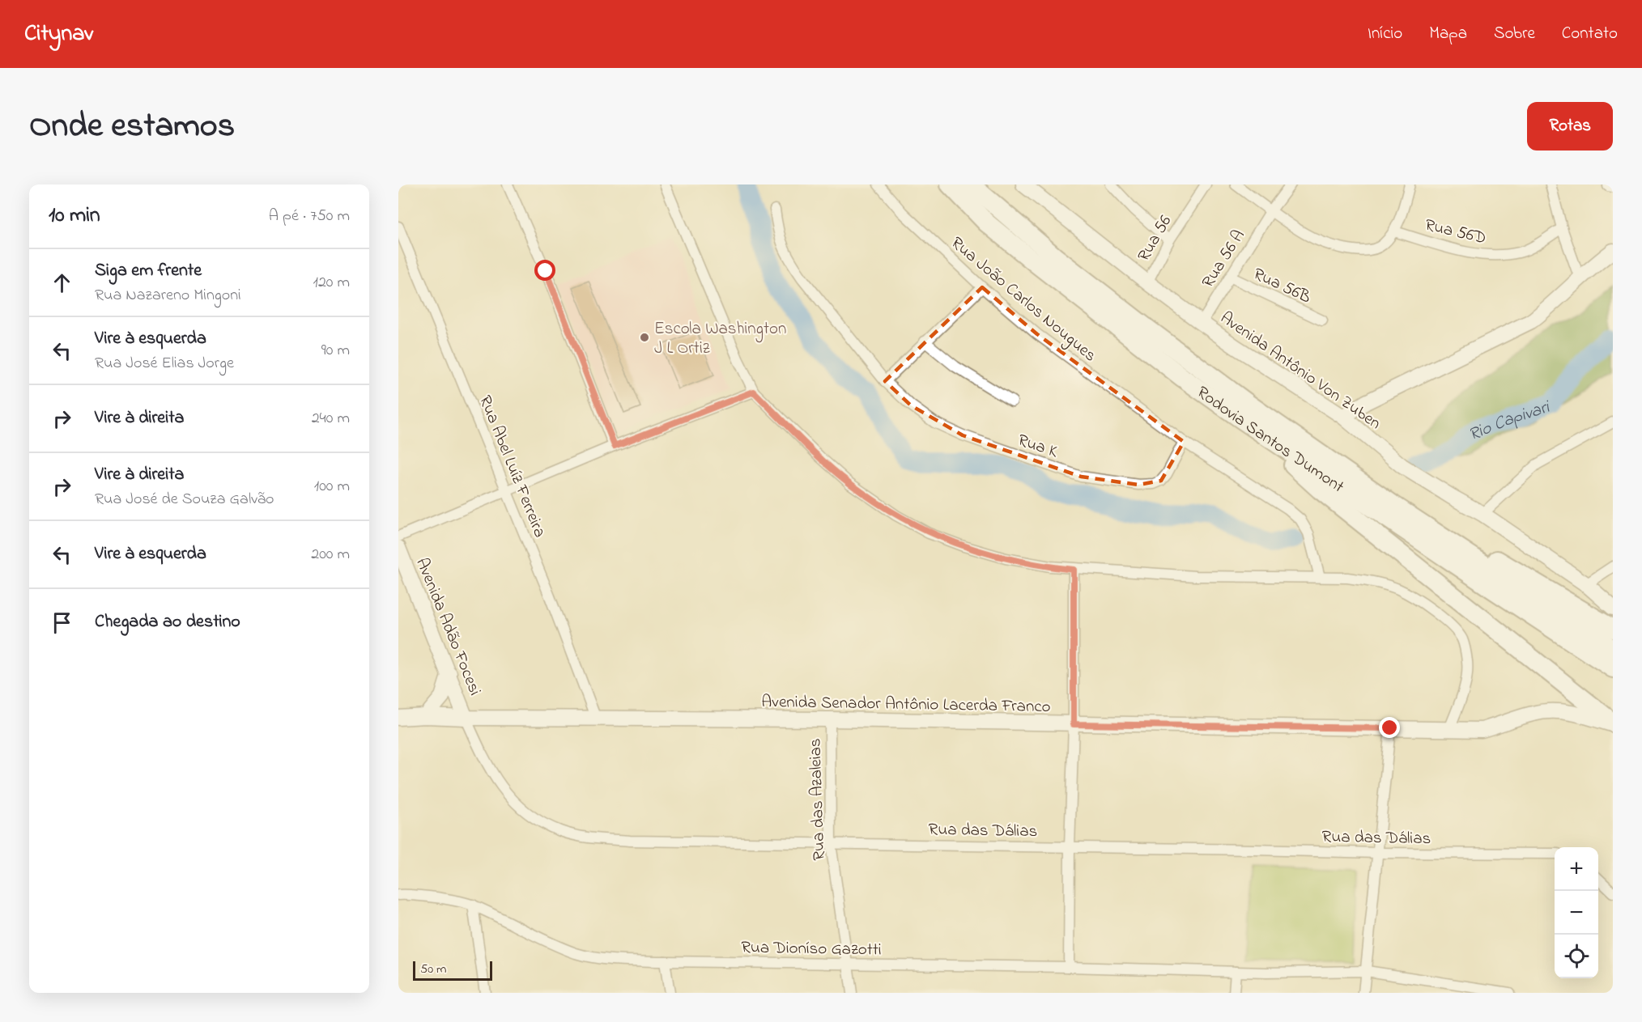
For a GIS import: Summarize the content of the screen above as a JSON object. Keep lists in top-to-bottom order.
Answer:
{
  "streets": {
    "highway": ["Rodovia Santos Dumont"],
    "street": [
      "Rua 56D",
      "Rua 56",
      "Rua 56 A",
      "Rua 56B",
      "Rua João Carlos Nougues",
      "Avenida Antônio Von Zuben",
      "Rua K",
      "Rua Abel Luíz Ferreira",
      "Avenida Adão Focesi",
      "Avenida Senador Antônio Lacerda Franco",
      "Rua das Azaleias",
      "Rua das Dálias",
      "Rua Dioníso Gazotti"
    ]
  },
  "crossings": [
    ["Rua 56", "Avenida Antônio Von Zuben"],
    ["Rua 56 A", "Rua 56B"],
    ["Rua 56 A", "Avenida Antônio Von Zuben"],
    ["Rua João Carlos Nougues", "Rua K"],
    ["Rua Abel Luíz Ferreira", "Avenida Senador Antônio Lacerda Franco"],
    ["Avenida Adão Focesi", "Avenida Senador Antônio Lacerda Franco"],
    ["Avenida Adão Focesi", "Rua das Dálias"],
    ["Avenida Senador Antônio Lacerda Franco", "Rua das Azaleias"],
    ["Avenida Senador Antônio Lacerda Franco", "Rua das Dálias"],
    ["Rua das Azaleias", "Rua das Dálias"],
    ["Rua das Azaleias", "Rua Dioníso Gazotti"]
  ],
  "water": ["Rio Capivari"],
  "places": ["Escola Washington J L Ortiz"],
  "scale_bar": "50 m",
  "page": {
    "header": "Citynav",
    "nav": [
      "Início",
      "Mapa",
      "Sobre",
      "Contato"
    ],
    "title": "Onde estamos",
    "buttons": "Rotas",
    "heading": ["10 min", "A pé · 750 m"],
    "list": [
      ["Siga em frente", "Rua Nazareno Mingoni", "120 m"],
      ["Vire à esquerda", "Rua José Elias Jorge", "90 m"],
      ["Vire à direita", "240 m"],
      ["Vire à direita", "Rua José de Souza Galvão", "100 m"],
      ["Vire à esquerda", "200 m"],
      "Chegada ao destino"
    ],
    "map_buttons": ["+", "−"],
    "scale": "50 m"
  }
}
